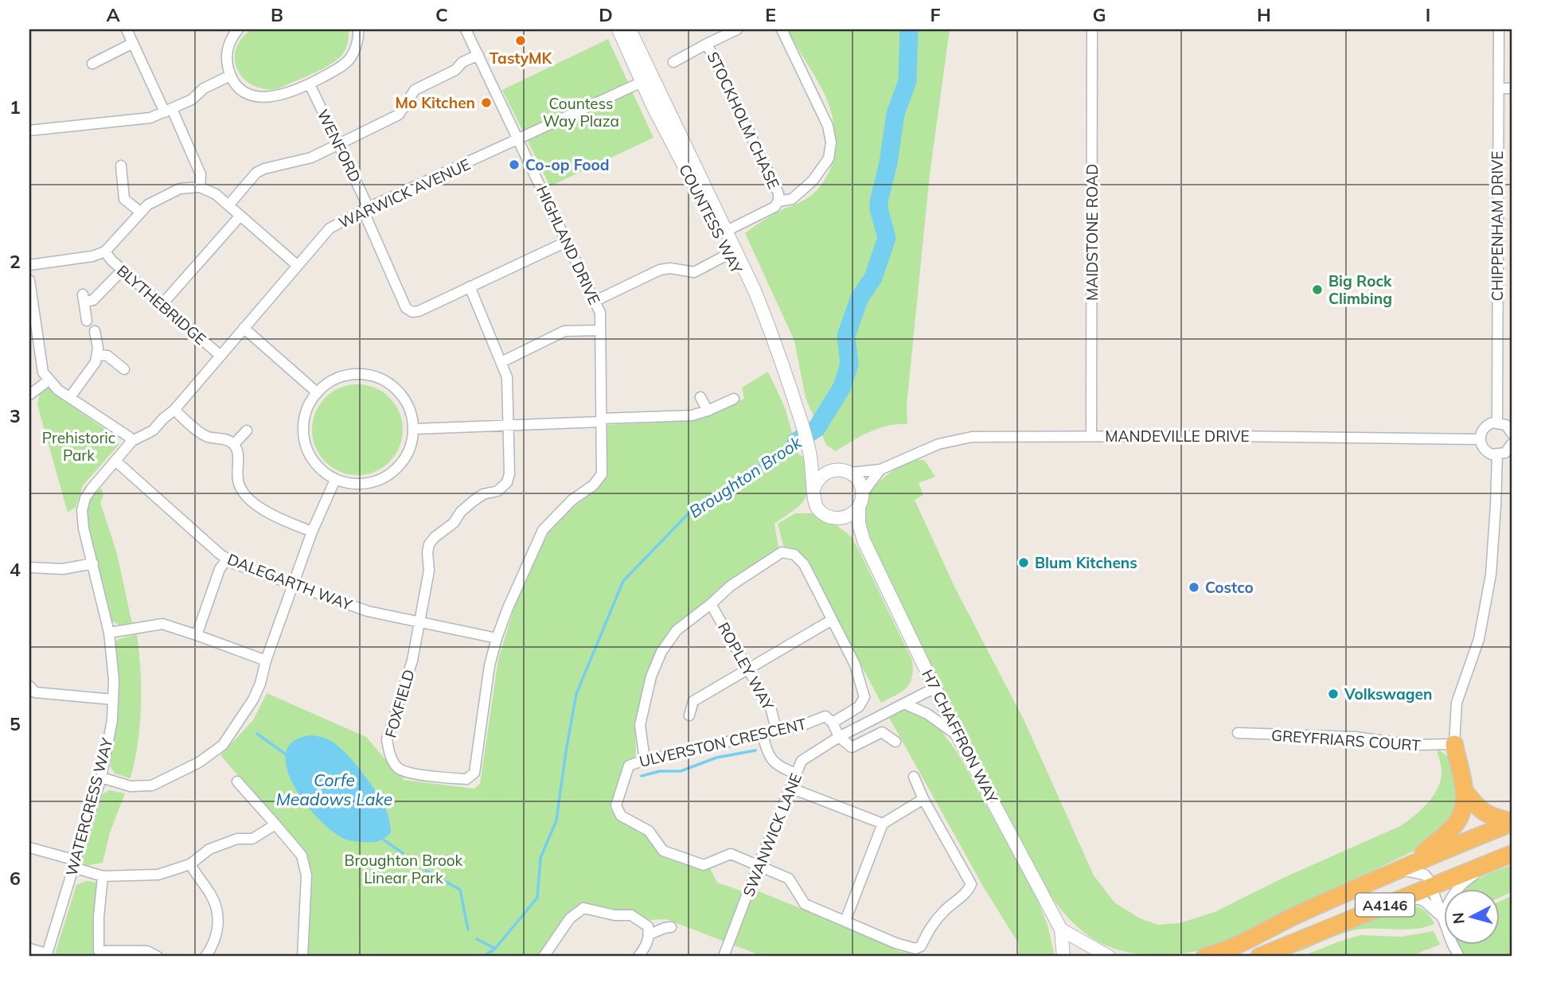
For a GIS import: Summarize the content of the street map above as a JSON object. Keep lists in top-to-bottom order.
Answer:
{
  "streets": {
    "highway": ["A4146"],
    "street": [
      "STOCKHOLM CHASE",
      "WENFORD",
      "WARWICK AVENUE",
      "COUNTESS WAY",
      "CHIPPENHAM DRIVE",
      "MAIDSTONE ROAD",
      "HIGHLAND DRIVE",
      "BLYTHEBRIDGE",
      "MANDEVILLE DRIVE",
      "DALEGARTH WAY",
      "ROPLEY WAY",
      "FOXFIELD",
      "H7 CHAFFRON WAY",
      "GREYFRIARS COURT",
      "ULVERSTON CRESCENT",
      "WATERCRESS WAY",
      "SWANWICK LANE"
    ]
  },
  "crossings": [
    ["STOCKHOLM CHASE", "COUNTESS WAY"],
    ["WENFORD", "WARWICK AVENUE"],
    ["WARWICK AVENUE", "COUNTESS WAY"],
    ["WARWICK AVENUE", "HIGHLAND DRIVE"],
    ["WARWICK AVENUE", "BLYTHEBRIDGE"],
    ["WARWICK AVENUE", "WATERCRESS WAY"],
    ["COUNTESS WAY", "MANDEVILLE DRIVE"],
    ["COUNTESS WAY", "H7 CHAFFRON WAY"],
    ["MAIDSTONE ROAD", "MANDEVILLE DRIVE"],
    ["HIGHLAND DRIVE", "FOXFIELD"],
    ["MANDEVILLE DRIVE", "H7 CHAFFRON WAY"],
    ["DALEGARTH WAY", "FOXFIELD"],
    ["DALEGARTH WAY", "WATERCRESS WAY"],
    ["ROPLEY WAY", "ULVERSTON CRESCENT"],
    ["H7 CHAFFRON WAY", "SWANWICK LANE"],
    ["ULVERSTON CRESCENT", "SWANWICK LANE"]
  ],
  "water": ["Broughton Brook", "Corfe Meadows Lake"],
  "parks": ["Countess Way Plaza", "Prehistoric Park", "Broughton Brook Linear Park"],
  "places": [
    "TastyMK",
    "Mo Kitchen",
    "Co-op Food",
    "Big Rock Climbing",
    "Blum Kitchens",
    "Costco",
    "Volkswagen"
  ],
  "north": "left",
  "grid": {
    "columns": [
      "A",
      "B",
      "C",
      "D",
      "E",
      "F",
      "G",
      "H",
      "I"
    ],
    "rows": [
      "1",
      "2",
      "3",
      "4",
      "5",
      "6"
    ]
  }
}
